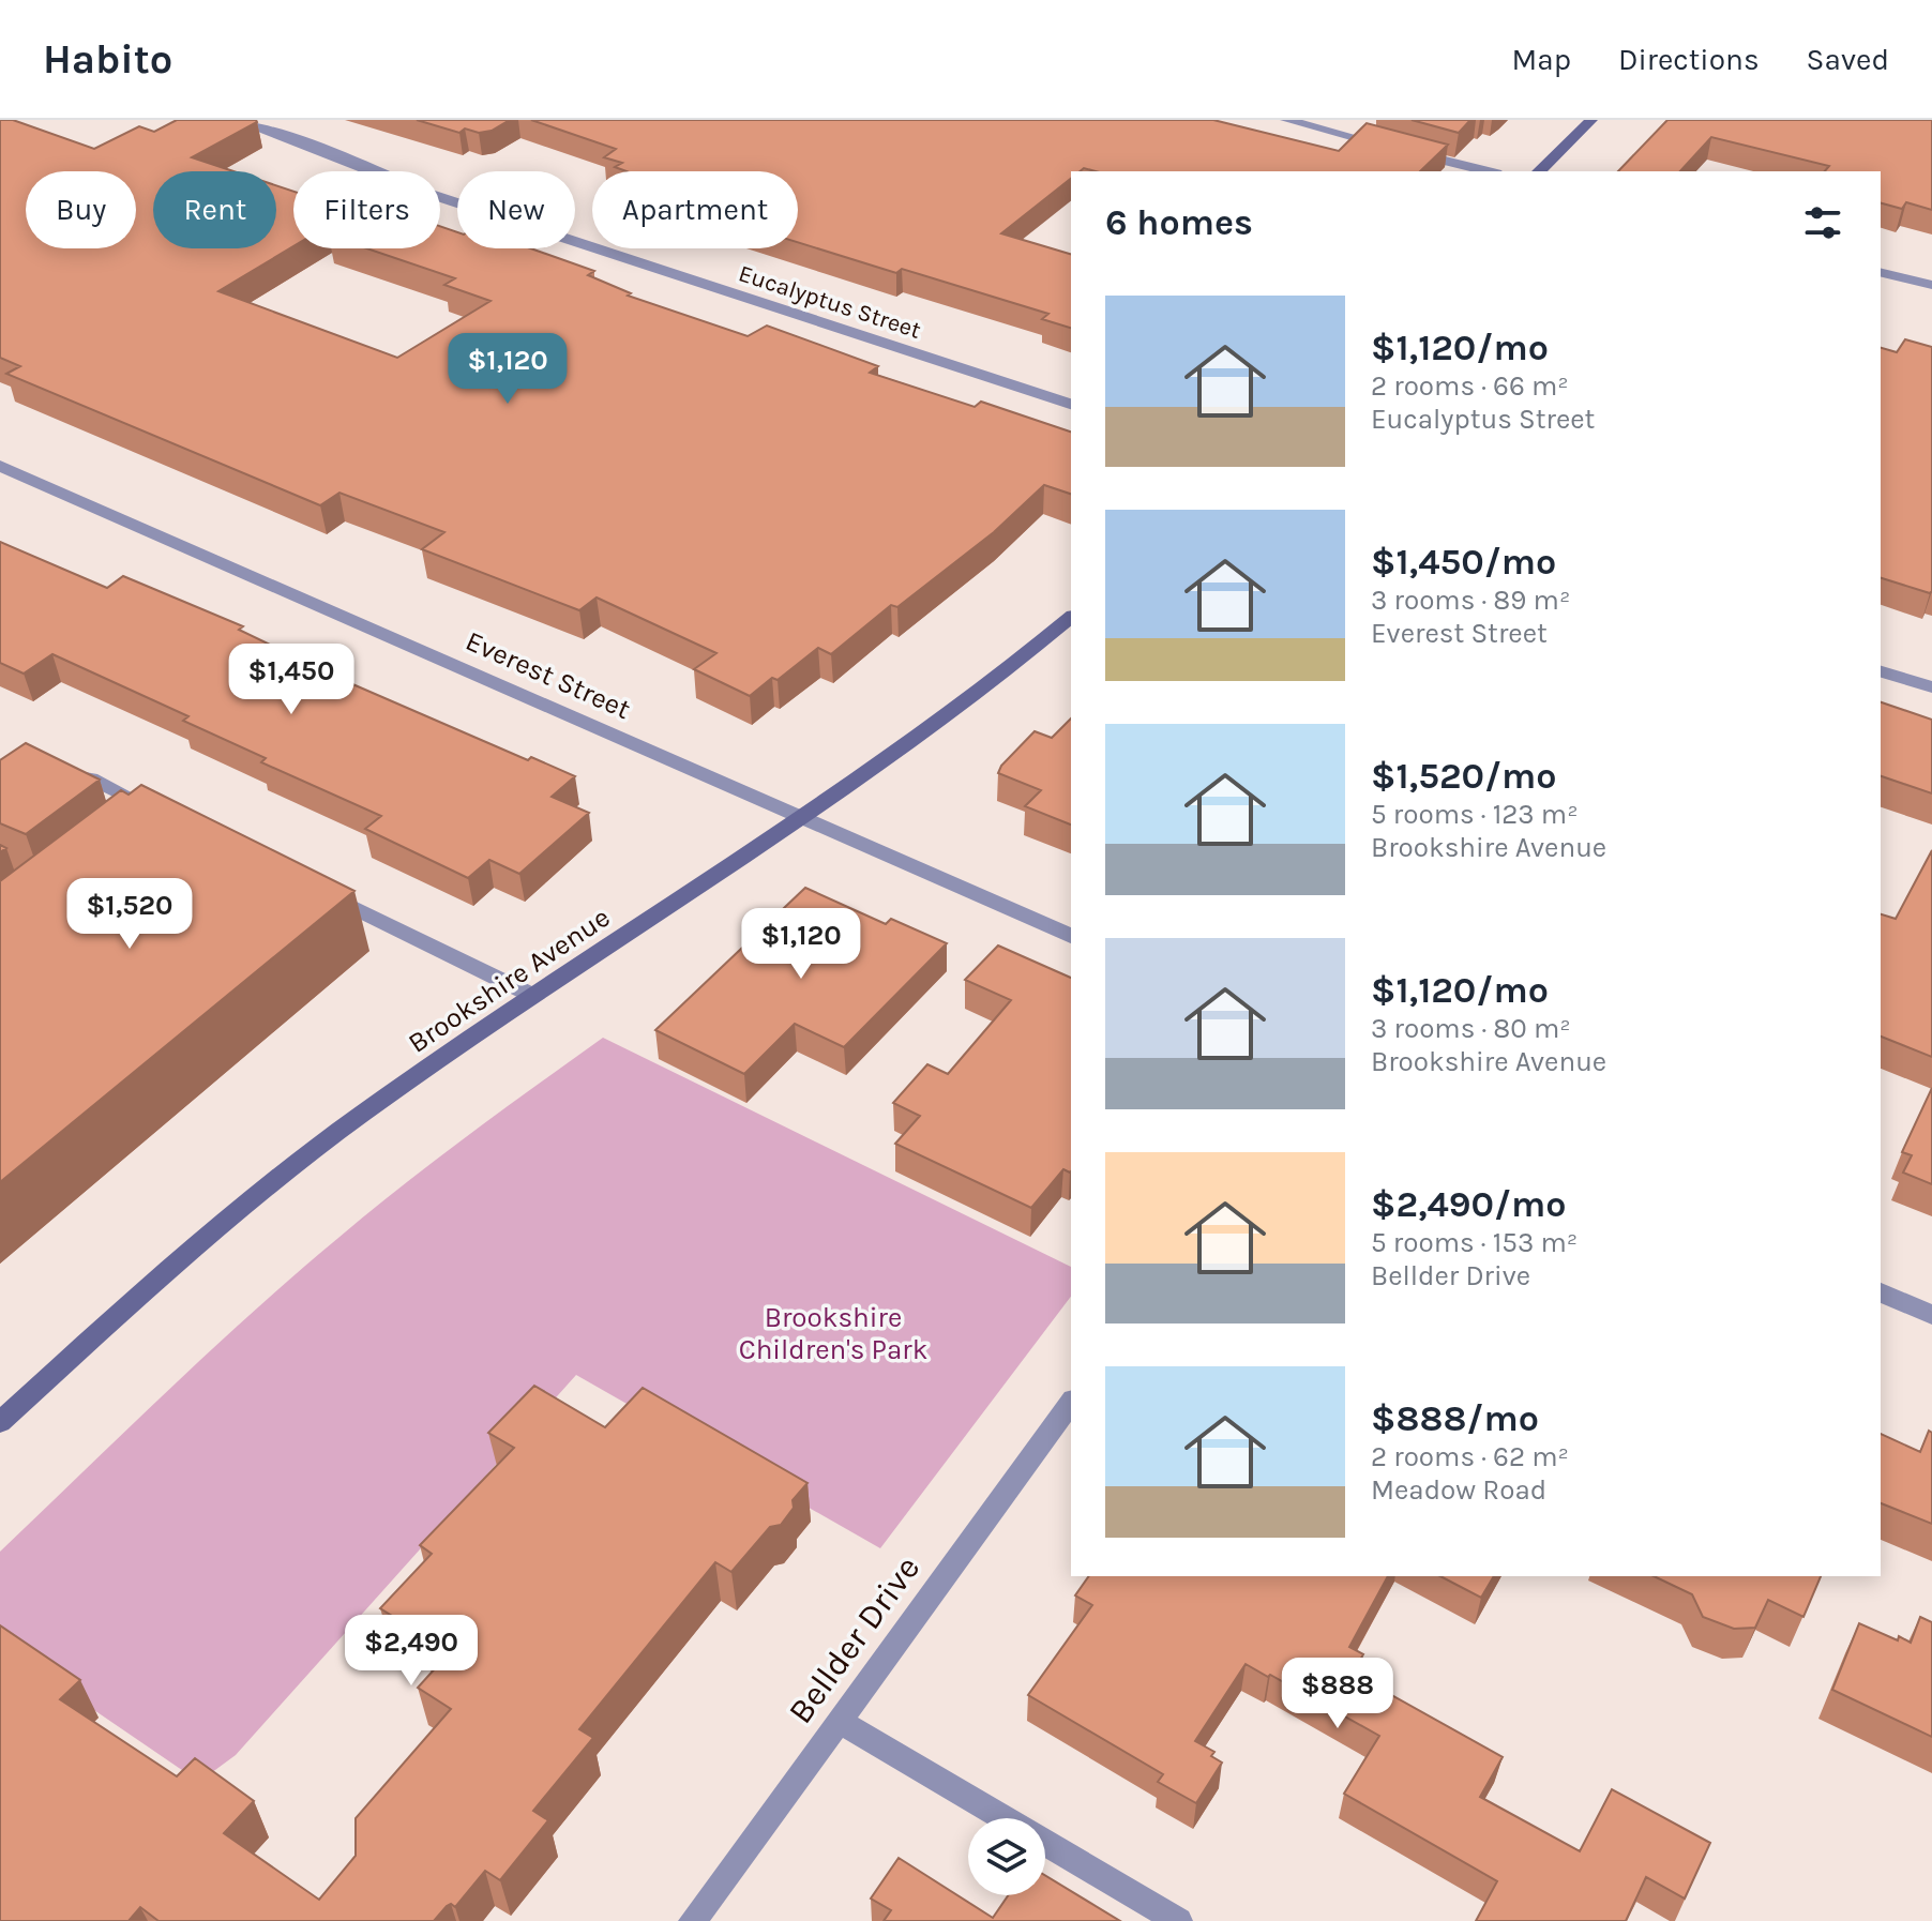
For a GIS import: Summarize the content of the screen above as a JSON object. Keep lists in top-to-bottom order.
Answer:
{
  "streets": {
    "street": [
      "Eucalyptus Street",
      "Everest Street",
      "Brookshire Avenue",
      "Bellder Drive"
    ]
  },
  "crossings": [
    ["Everest Street", "Brookshire Avenue"]
  ],
  "parks": ["Brookshire Children's Park"],
  "page": {
    "header": "Habito",
    "nav": ["Map", "Directions", "Saved"],
    "chip": [
      "Buy",
      "Rent",
      "Filters",
      "New",
      "Apartment"
    ],
    "heading": "6 homes",
    "list": [
      {
        "name": "$1,120/mo",
        "note": "2 rooms · 66 m² · Eucalyptus Street"
      },
      {
        "name": "$1,450/mo",
        "note": "3 rooms · 89 m² · Everest Street"
      },
      {
        "name": "$1,520/mo",
        "note": "5 rooms · 123 m² · Brookshire Avenue"
      },
      {
        "name": "$1,120/mo",
        "note": "3 rooms · 80 m² · Brookshire Avenue"
      },
      {
        "name": "$2,490/mo",
        "note": "5 rooms · 153 m² · Bellder Drive"
      },
      {
        "name": "$888/mo",
        "note": "2 rooms · 62 m² · Meadow Road"
      }
    ],
    "price": [
      "$1,120",
      "$1,450",
      "$1,520",
      "$1,120",
      "$2,490",
      "$888"
    ]
  }
}
